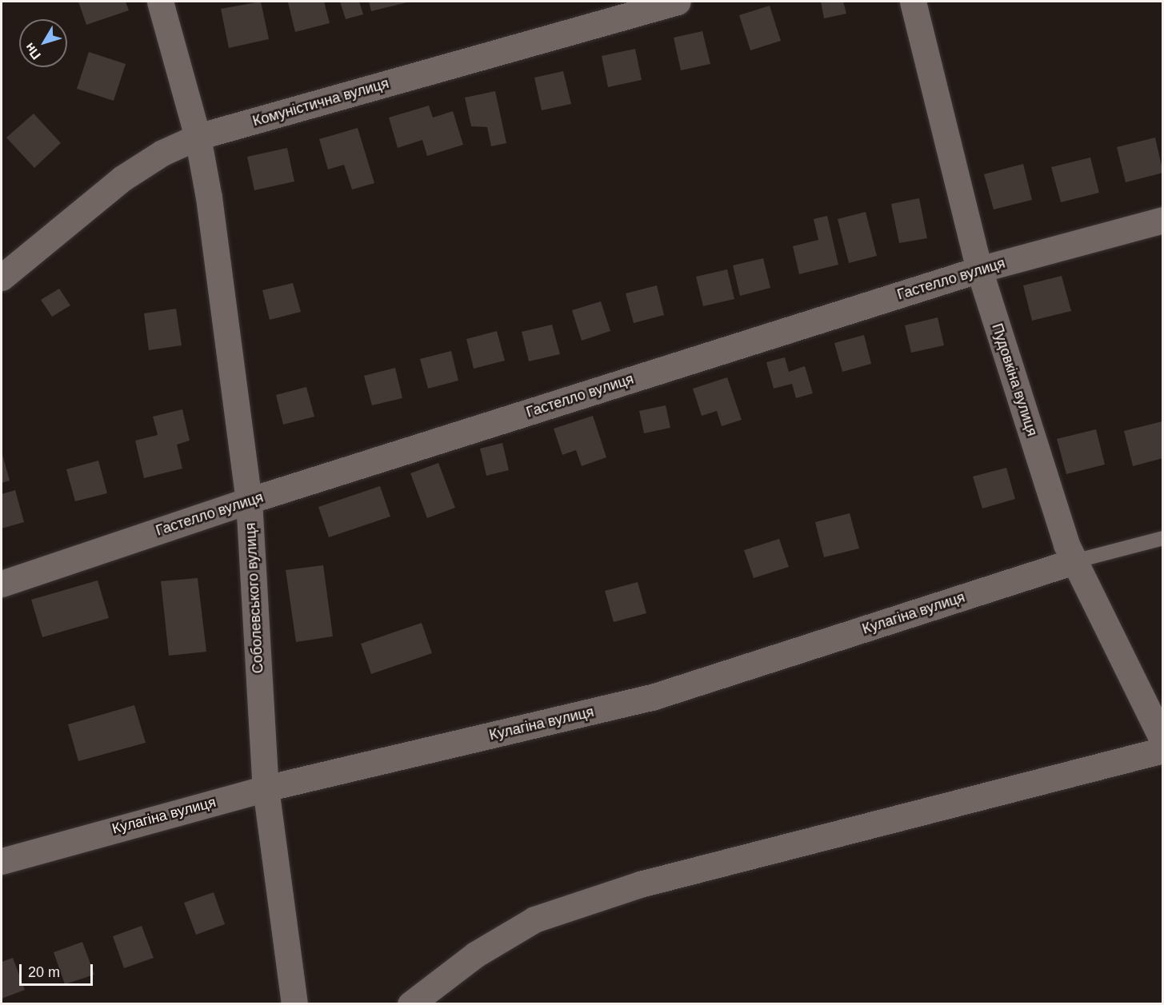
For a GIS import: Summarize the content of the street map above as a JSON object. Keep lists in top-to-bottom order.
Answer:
{
  "streets": {
    "street": [
      "Комуністична вулиця",
      "Гастелло вулиця",
      "Пудовкіна вулиця",
      "Соболевського вулиця",
      "Кулагіна вулиця"
    ]
  },
  "crossings": [
    ["Комуністична вулиця", "Соболевського вулиця"],
    ["Гастелло вулиця", "Пудовкіна вулиця"],
    ["Гастелло вулиця", "Соболевського вулиця"],
    ["Пудовкіна вулиця", "Кулагіна вулиця"],
    ["Соболевського вулиця", "Кулагіна вулиця"]
  ],
  "scale_bar": "20 m",
  "north": "bottom left"
}
